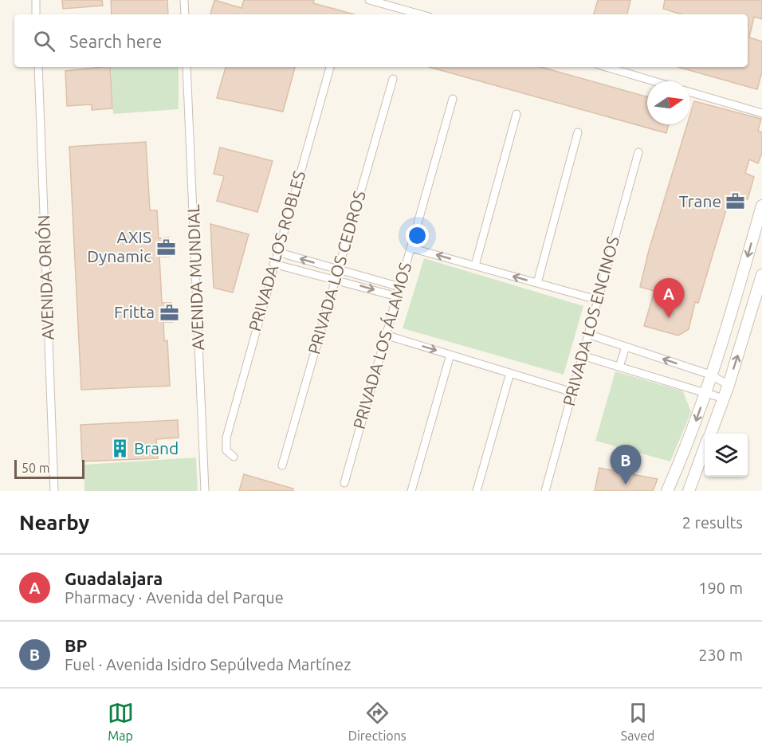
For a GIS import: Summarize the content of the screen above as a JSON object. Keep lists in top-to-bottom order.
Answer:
{
  "streets": {
    "street": [
      "PRIVADA LOS ROBLES",
      "PRIVADA LOS CEDROS",
      "AVENIDA ORIÓN",
      "AVENIDA MUNDIAL",
      "PRIVADA LOS ENCINOS",
      "PRIVADA LOS ÁLAMOS"
    ]
  },
  "places": {
    "office": ["Trane", "AXIS Dynamic", "Fritta"],
    "building": ["Brand"]
  },
  "scale_bar": "50 m",
  "north": "right",
  "page": {
    "search": "Search here",
    "pins": ["A", "B"],
    "scale": "50 m",
    "heading": ["Nearby", "2 results"],
    "list": [
      {
        "mark": "A",
        "name": "Guadalajara",
        "note": "Pharmacy · Avenida del Parque",
        "value": "190 m"
      },
      {
        "mark": "B",
        "name": "BP",
        "note": "Fuel · Avenida Isidro Sepúlveda Martínez",
        "value": "230 m"
      }
    ],
    "nav": ["Map", "Directions", "Saved"]
  }
}
